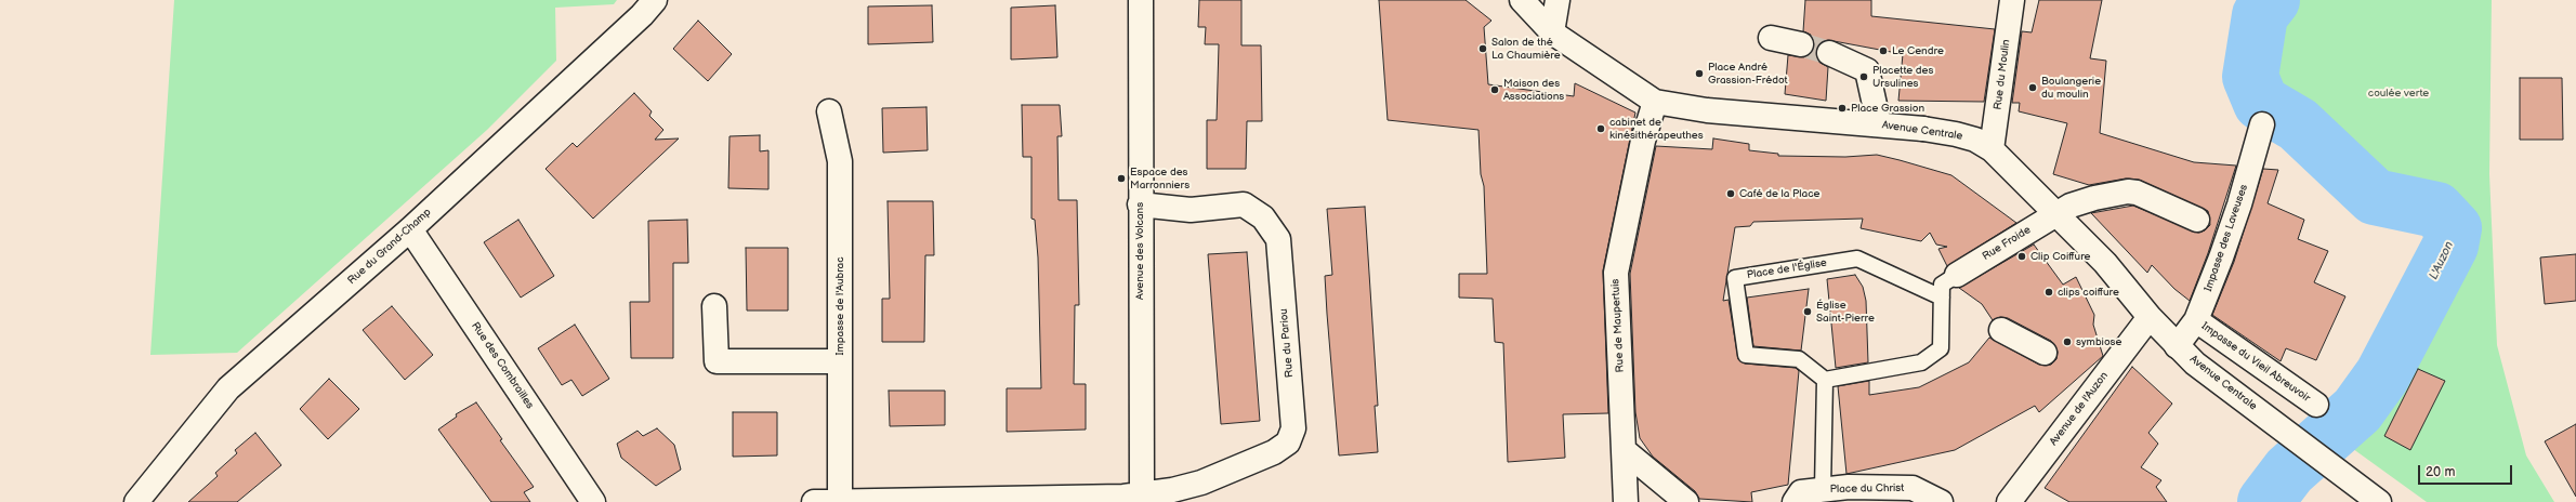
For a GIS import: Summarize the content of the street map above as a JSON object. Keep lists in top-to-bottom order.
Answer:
{
  "streets": {
    "street": [
      "Rue du Moulin",
      "Avenue Centrale",
      "Impasse des Laveuses",
      "Rue Froide",
      "Rue du Grand-Champ",
      "Avenue des Volcans",
      "Impasse de l'Aubrac",
      "Rue de Maupertuis",
      "Rue du Pariou",
      "Impasse du Vieil Abreuvoir",
      "Rue des Combrailles",
      "Avenue de l'Auzon",
      "Place du Christ"
    ],
    "lane": ["Place de l'Église"]
  },
  "crossings": [
    ["Rue du Moulin", "Avenue Centrale"],
    ["Avenue Centrale", "Impasse des Laveuses"],
    ["Avenue Centrale", "Rue Froide"],
    ["Avenue Centrale", "Rue de Maupertuis"],
    ["Avenue Centrale", "Avenue de l'Auzon"],
    ["Impasse des Laveuses", "Impasse du Vieil Abreuvoir"],
    ["Rue du Grand-Champ", "Rue des Combrailles"],
    ["Avenue des Volcans", "Rue du Pariou"],
    ["Impasse de l'Aubrac", "Rue du Pariou"]
  ],
  "water": ["L'Auzon"],
  "parks": ["coulée verte"],
  "places": [
    "Salon de thé La Chaumière",
    "Le Cendre",
    "Place André Grassion-Frédot",
    "Placette des Ursulines",
    "Boulangerie du moulin",
    "Maison des Associations",
    "Place Grassion",
    "cabinet de kinésithérapeuthes",
    "Espace des Marronniers",
    "Café de la Place",
    "Clip Coiffure",
    "clips coiffure",
    "Église Saint-Pierre",
    "symbiose"
  ],
  "scale_bar": "20 m"
}
